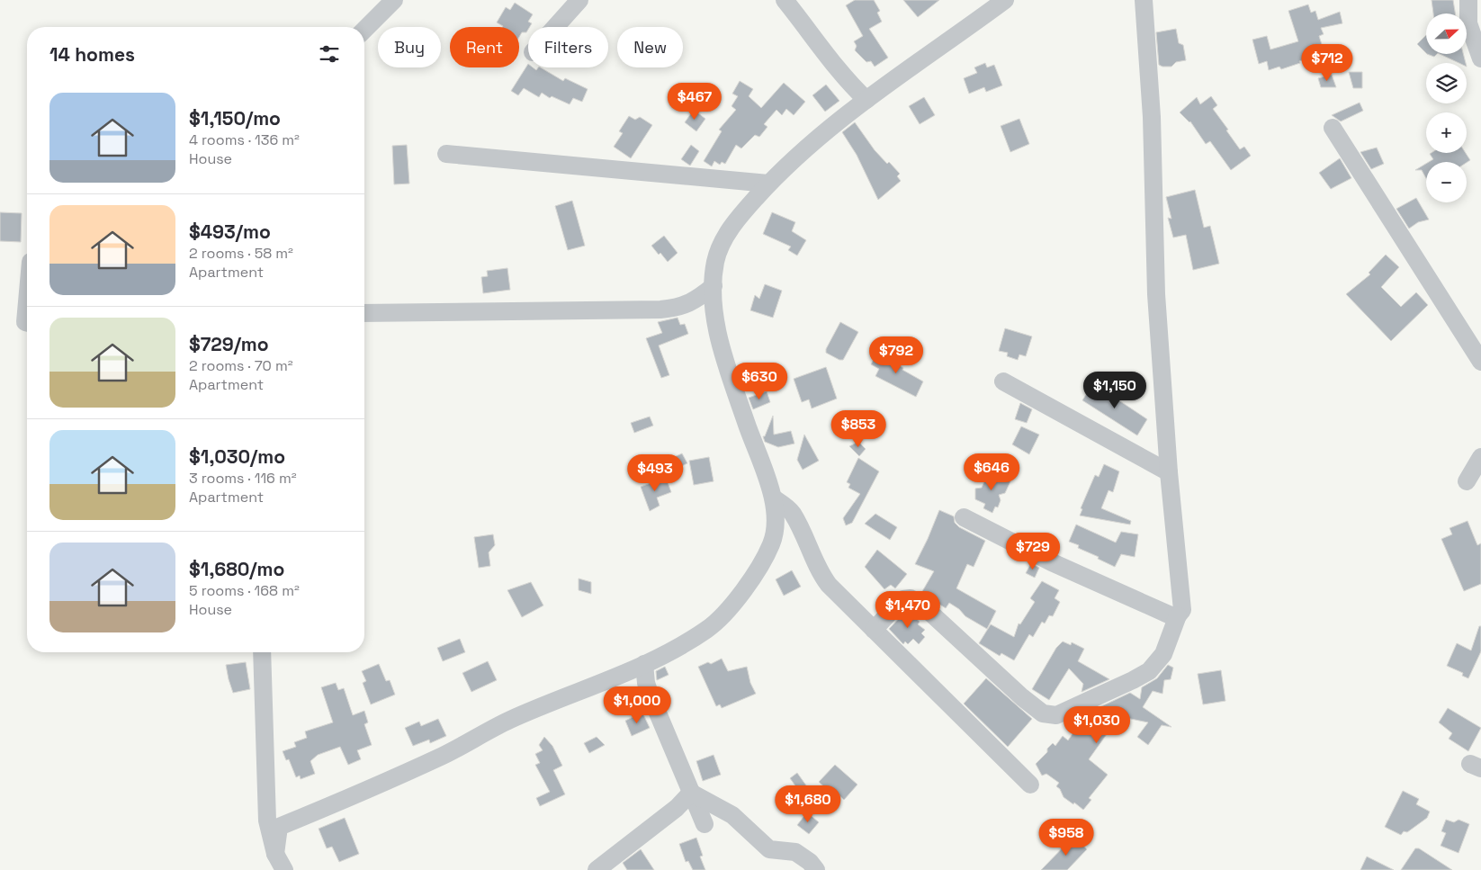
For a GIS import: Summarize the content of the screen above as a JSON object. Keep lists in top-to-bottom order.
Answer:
{
  "north": "right",
  "page": {
    "map_buttons": ["+", "−"],
    "chip": [
      "Buy",
      "Rent",
      "Filters",
      "New"
    ],
    "heading": "14 homes",
    "price": [
      "$712",
      "$467",
      "$792",
      "$630",
      "$1,150",
      "$853",
      "$646",
      "$493",
      "$729",
      "$1,470",
      "$1,000",
      "$1,030",
      "$1,680",
      "$958"
    ],
    "list": [
      {
        "name": "$1,150/mo",
        "note": "4 rooms · 136 m² · House"
      },
      {
        "name": "$493/mo",
        "note": "2 rooms · 58 m² · Apartment"
      },
      {
        "name": "$729/mo",
        "note": "2 rooms · 70 m² · Apartment"
      },
      {
        "name": "$1,030/mo",
        "note": "3 rooms · 116 m² · Apartment"
      },
      {
        "name": "$1,680/mo",
        "note": "5 rooms · 168 m² · House"
      }
    ]
  }
}
